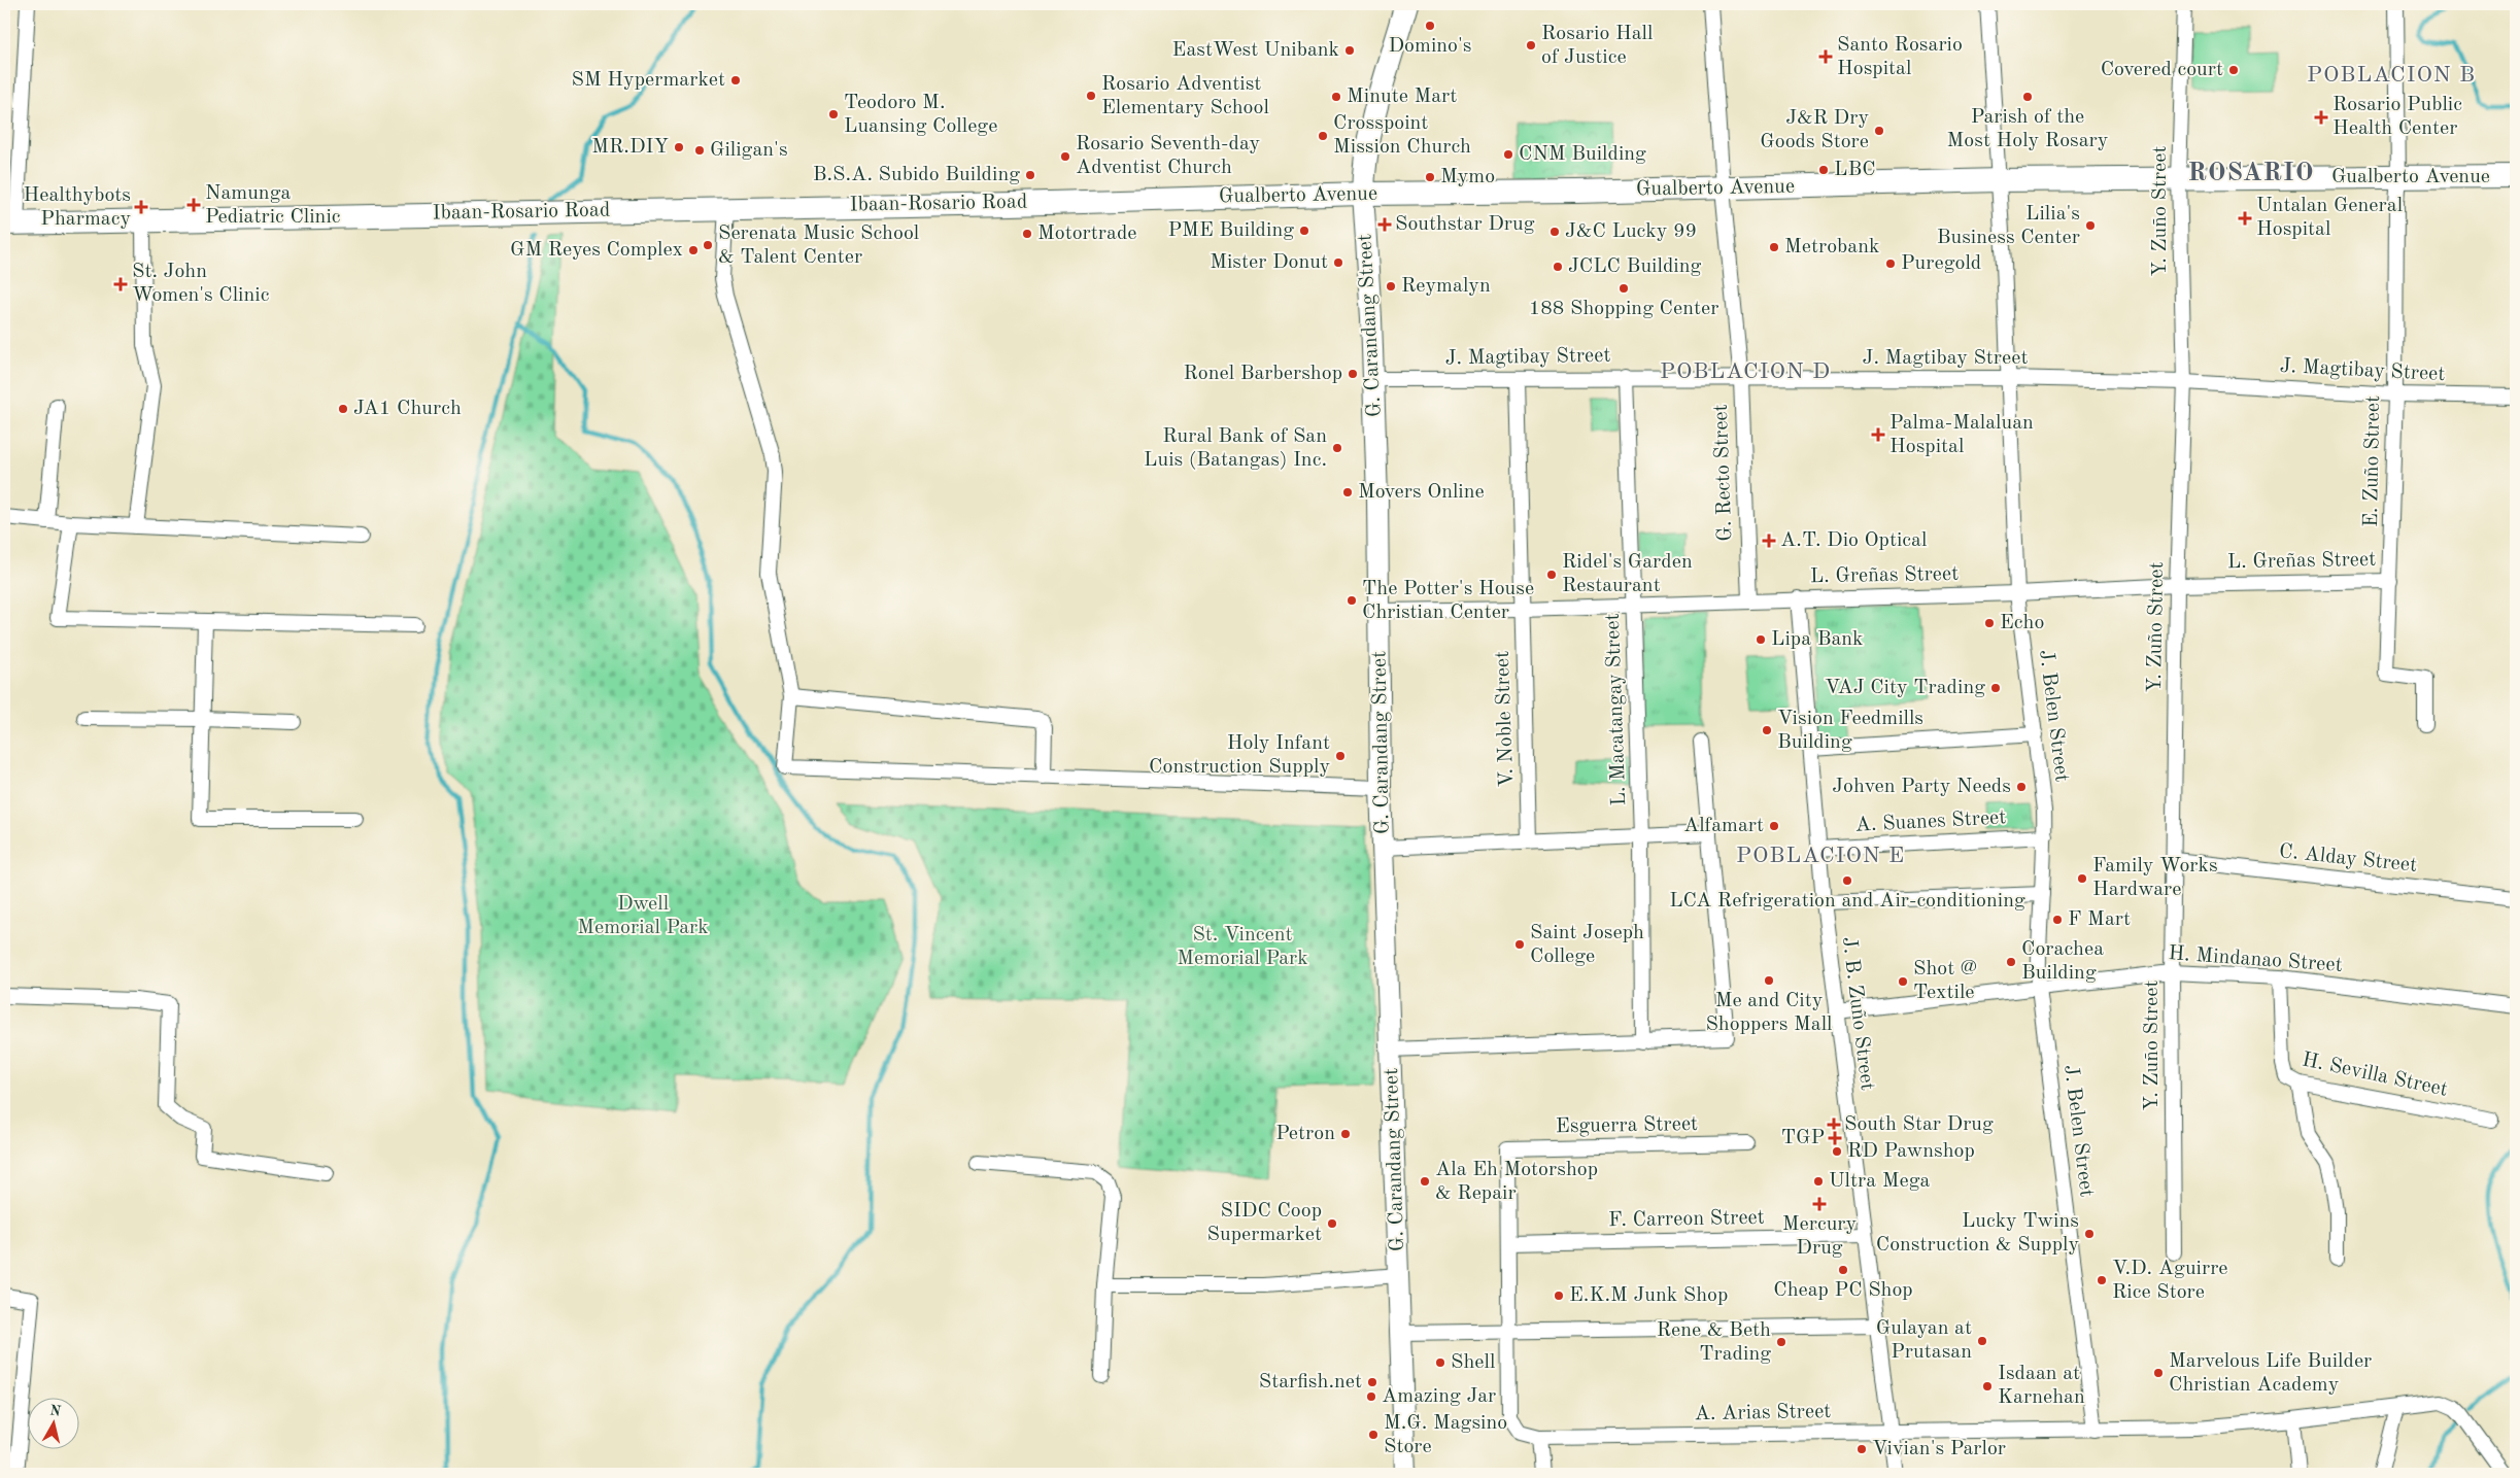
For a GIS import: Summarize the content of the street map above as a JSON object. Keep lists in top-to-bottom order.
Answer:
{
  "streets": {
    "main road": ["Gualberto Avenue", "Ibaan-Rosario Road", "G. Carandang Street"],
    "street": [
      "Y. Zuño Street",
      "J. Magtibay Street",
      "E. Zuño Street",
      "G. Recto Street",
      "L. Greñas Street",
      "L. Macatangay Street",
      "J. Belen Street",
      "V. Noble Street",
      "A. Suanes Street",
      "C. Alday Street",
      "H. Mindanao Street",
      "J. B. Zuño Street",
      "H. Sevilla Street",
      "Esguerra Street",
      "F. Carreon Street",
      "A. Arias Street"
    ]
  },
  "crossings": [
    ["Gualberto Avenue", "Ibaan-Rosario Road"],
    ["Gualberto Avenue", "Y. Zuño Street"],
    ["Gualberto Avenue", "G. Carandang Street"],
    ["Gualberto Avenue", "E. Zuño Street"],
    ["Gualberto Avenue", "G. Recto Street"],
    ["Gualberto Avenue", "J. Belen Street"],
    ["Y. Zuño Street", "J. Magtibay Street"],
    ["Y. Zuño Street", "L. Greñas Street"],
    ["Y. Zuño Street", "C. Alday Street"],
    ["Y. Zuño Street", "H. Mindanao Street"],
    ["G. Carandang Street", "J. Magtibay Street"],
    ["G. Carandang Street", "L. Greñas Street"],
    ["J. Magtibay Street", "E. Zuño Street"],
    ["J. Magtibay Street", "G. Recto Street"],
    ["J. Magtibay Street", "L. Macatangay Street"],
    ["J. Magtibay Street", "J. Belen Street"],
    ["J. Magtibay Street", "V. Noble Street"],
    ["E. Zuño Street", "L. Greñas Street"],
    ["G. Recto Street", "L. Greñas Street"],
    ["L. Greñas Street", "L. Macatangay Street"],
    ["L. Greñas Street", "J. Belen Street"],
    ["L. Greñas Street", "V. Noble Street"],
    ["L. Greñas Street", "J. B. Zuño Street"],
    ["J. Belen Street", "A. Suanes Street"],
    ["J. Belen Street", "H. Mindanao Street"],
    ["J. Belen Street", "A. Arias Street"],
    ["A. Suanes Street", "J. B. Zuño Street"],
    ["H. Mindanao Street", "J. B. Zuño Street"],
    ["H. Mindanao Street", "H. Sevilla Street"],
    ["J. B. Zuño Street", "F. Carreon Street"],
    ["J. B. Zuño Street", "A. Arias Street"],
    ["Esguerra Street", "A. Arias Street"],
    ["F. Carreon Street", "A. Arias Street"]
  ],
  "districts": [
    "POBLACION B",
    "ROSARIO",
    "POBLACION D",
    "POBLACION E"
  ],
  "parks": ["Dwell Memorial Park", "St. Vincent Memorial Park"],
  "places": {
    "other": [
      "Domino's",
      "Rosario Hall of Justice",
      "EastWest Unibank",
      "Covered court",
      "SM Hypermarket",
      "Rosario Adventist Elementary School",
      "Minute Mart",
      "Parish of the Most Holy Rosary",
      "Teodoro M. Luansing College",
      "J&R Dry Goods Store",
      "Crosspoint Mission Church",
      "MR.DIY",
      "Giligan's",
      "CNM Building",
      "Rosario Seventh-day Adventist Church",
      "LBC",
      "B.S.A. Subido Building",
      "Mymo",
      "Lilia's Business Center",
      "PME Building",
      "J&C Lucky 99",
      "Motortrade",
      "Serenata Music School & Talent Center",
      "Metrobank",
      "GM Reyes Complex",
      "Mister Donut",
      "Puregold",
      "JCLC Building",
      "Reymalyn",
      "188 Shopping Center",
      "Ronel Barbershop",
      "JA1 Church",
      "Rural Bank of San Luis (Batangas) Inc.",
      "Movers Online",
      "Ridel's Garden Restaurant",
      "The Potter's House Christian Center",
      "Echo",
      "Lipa Bank",
      "VAJ City Trading",
      "Vision Feedmills Building",
      "Holy Infant Construction Supply",
      "Johven Party Needs",
      "Alfamart",
      "Family Works Hardware",
      "LCA Refrigeration and Air-conditioning",
      "F Mart",
      "Saint Joseph College",
      "Corachea Building",
      "Me and City Shoppers Mall",
      "Shot @ Textile",
      "Petron",
      "RD Pawnshop",
      "Ala Eh Motorshop & Repair",
      "Ultra Mega",
      "SIDC Coop Supermarket",
      "Lucky Twins Construction & Supply",
      "Cheap PC Shop",
      "V.D. Aguirre Rice Store",
      "E.K.M Junk Shop",
      "Gulayan at Prutasan",
      "Rene & Beth Trading",
      "Shell",
      "Marvelous Life Builder Christian Academy",
      "Starfish.net",
      "Isdaan at Karnehan",
      "Amazing Jar",
      "M.G. Magsino Store",
      "Vivian's Parlor"
    ],
    "health": [
      "Santo Rosario Hospital",
      "Rosario Public Health Center",
      "Namunga Pediatric Clinic",
      "Healthybots Pharmacy",
      "Untalan General Hospital",
      "Southstar Drug",
      "St. John Women's Clinic",
      "Palma-Malaluan Hospital",
      "A.T. Dio Optical",
      "South Star Drug",
      "TGP",
      "Mercury Drug"
    ]
  },
  "north": "top"
}
